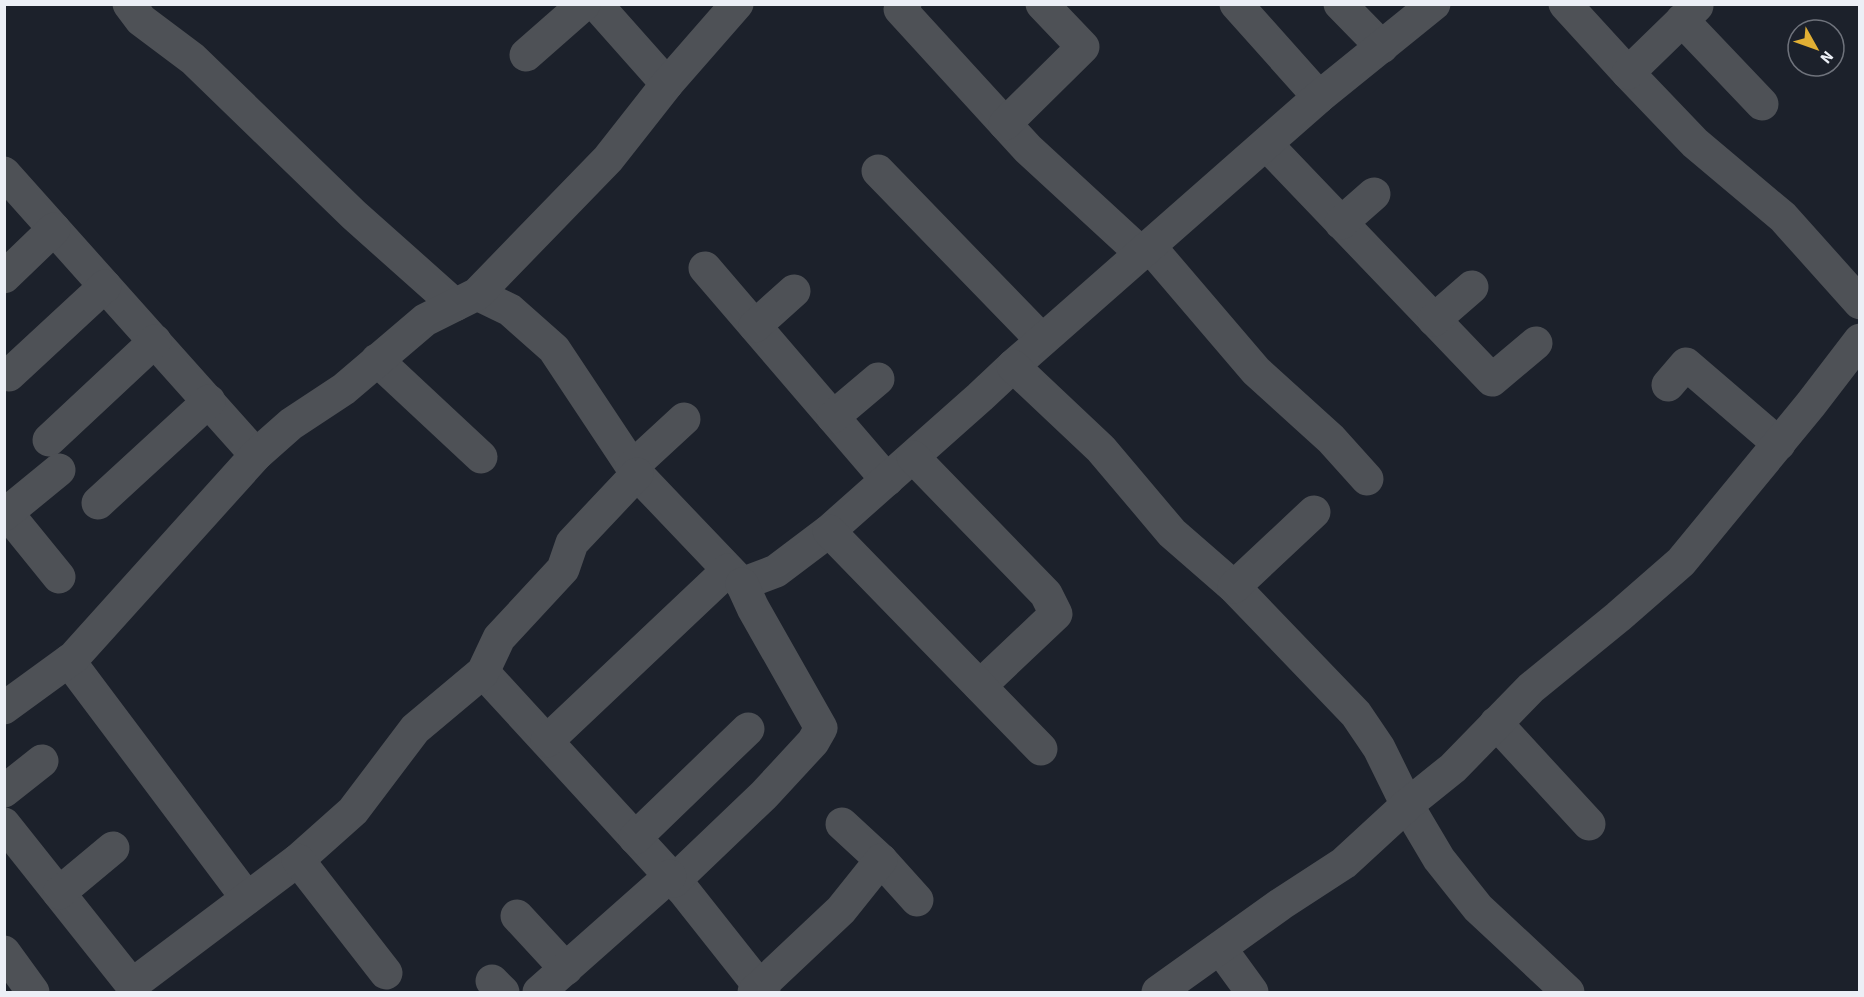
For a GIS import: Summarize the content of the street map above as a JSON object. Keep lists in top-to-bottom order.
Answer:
{
  "north": "bottom right"
}
